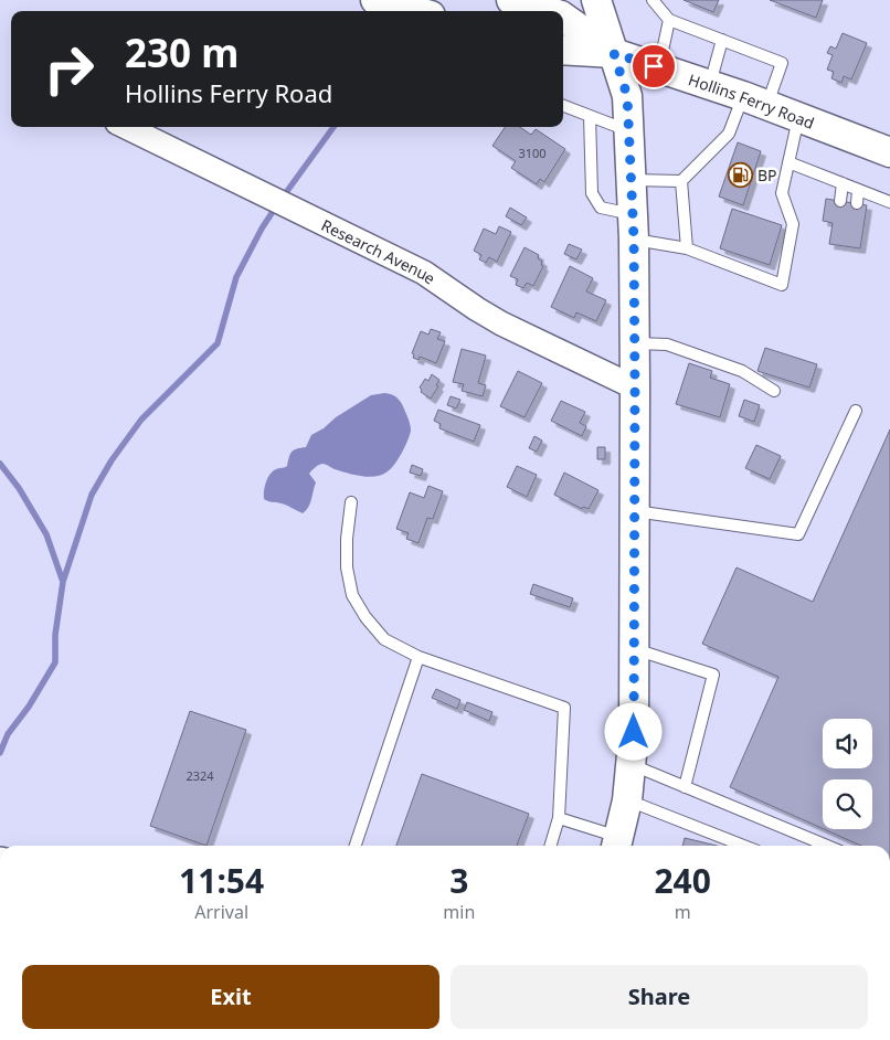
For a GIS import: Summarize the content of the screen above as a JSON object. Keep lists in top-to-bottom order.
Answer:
{
  "streets": {
    "street": ["Hollins Ferry Road", "Research Avenue"]
  },
  "places": {
    "fuel station": ["BP"]
  },
  "house_numbers": ["3100", "2324"],
  "page": {
    "turn": ["230 m", "Hollins Ferry Road"],
    "eta": [
      "11:54",
      "Arrival",
      "3",
      "min",
      "240",
      "m"
    ],
    "buttons": ["Exit", "Share"]
  }
}
